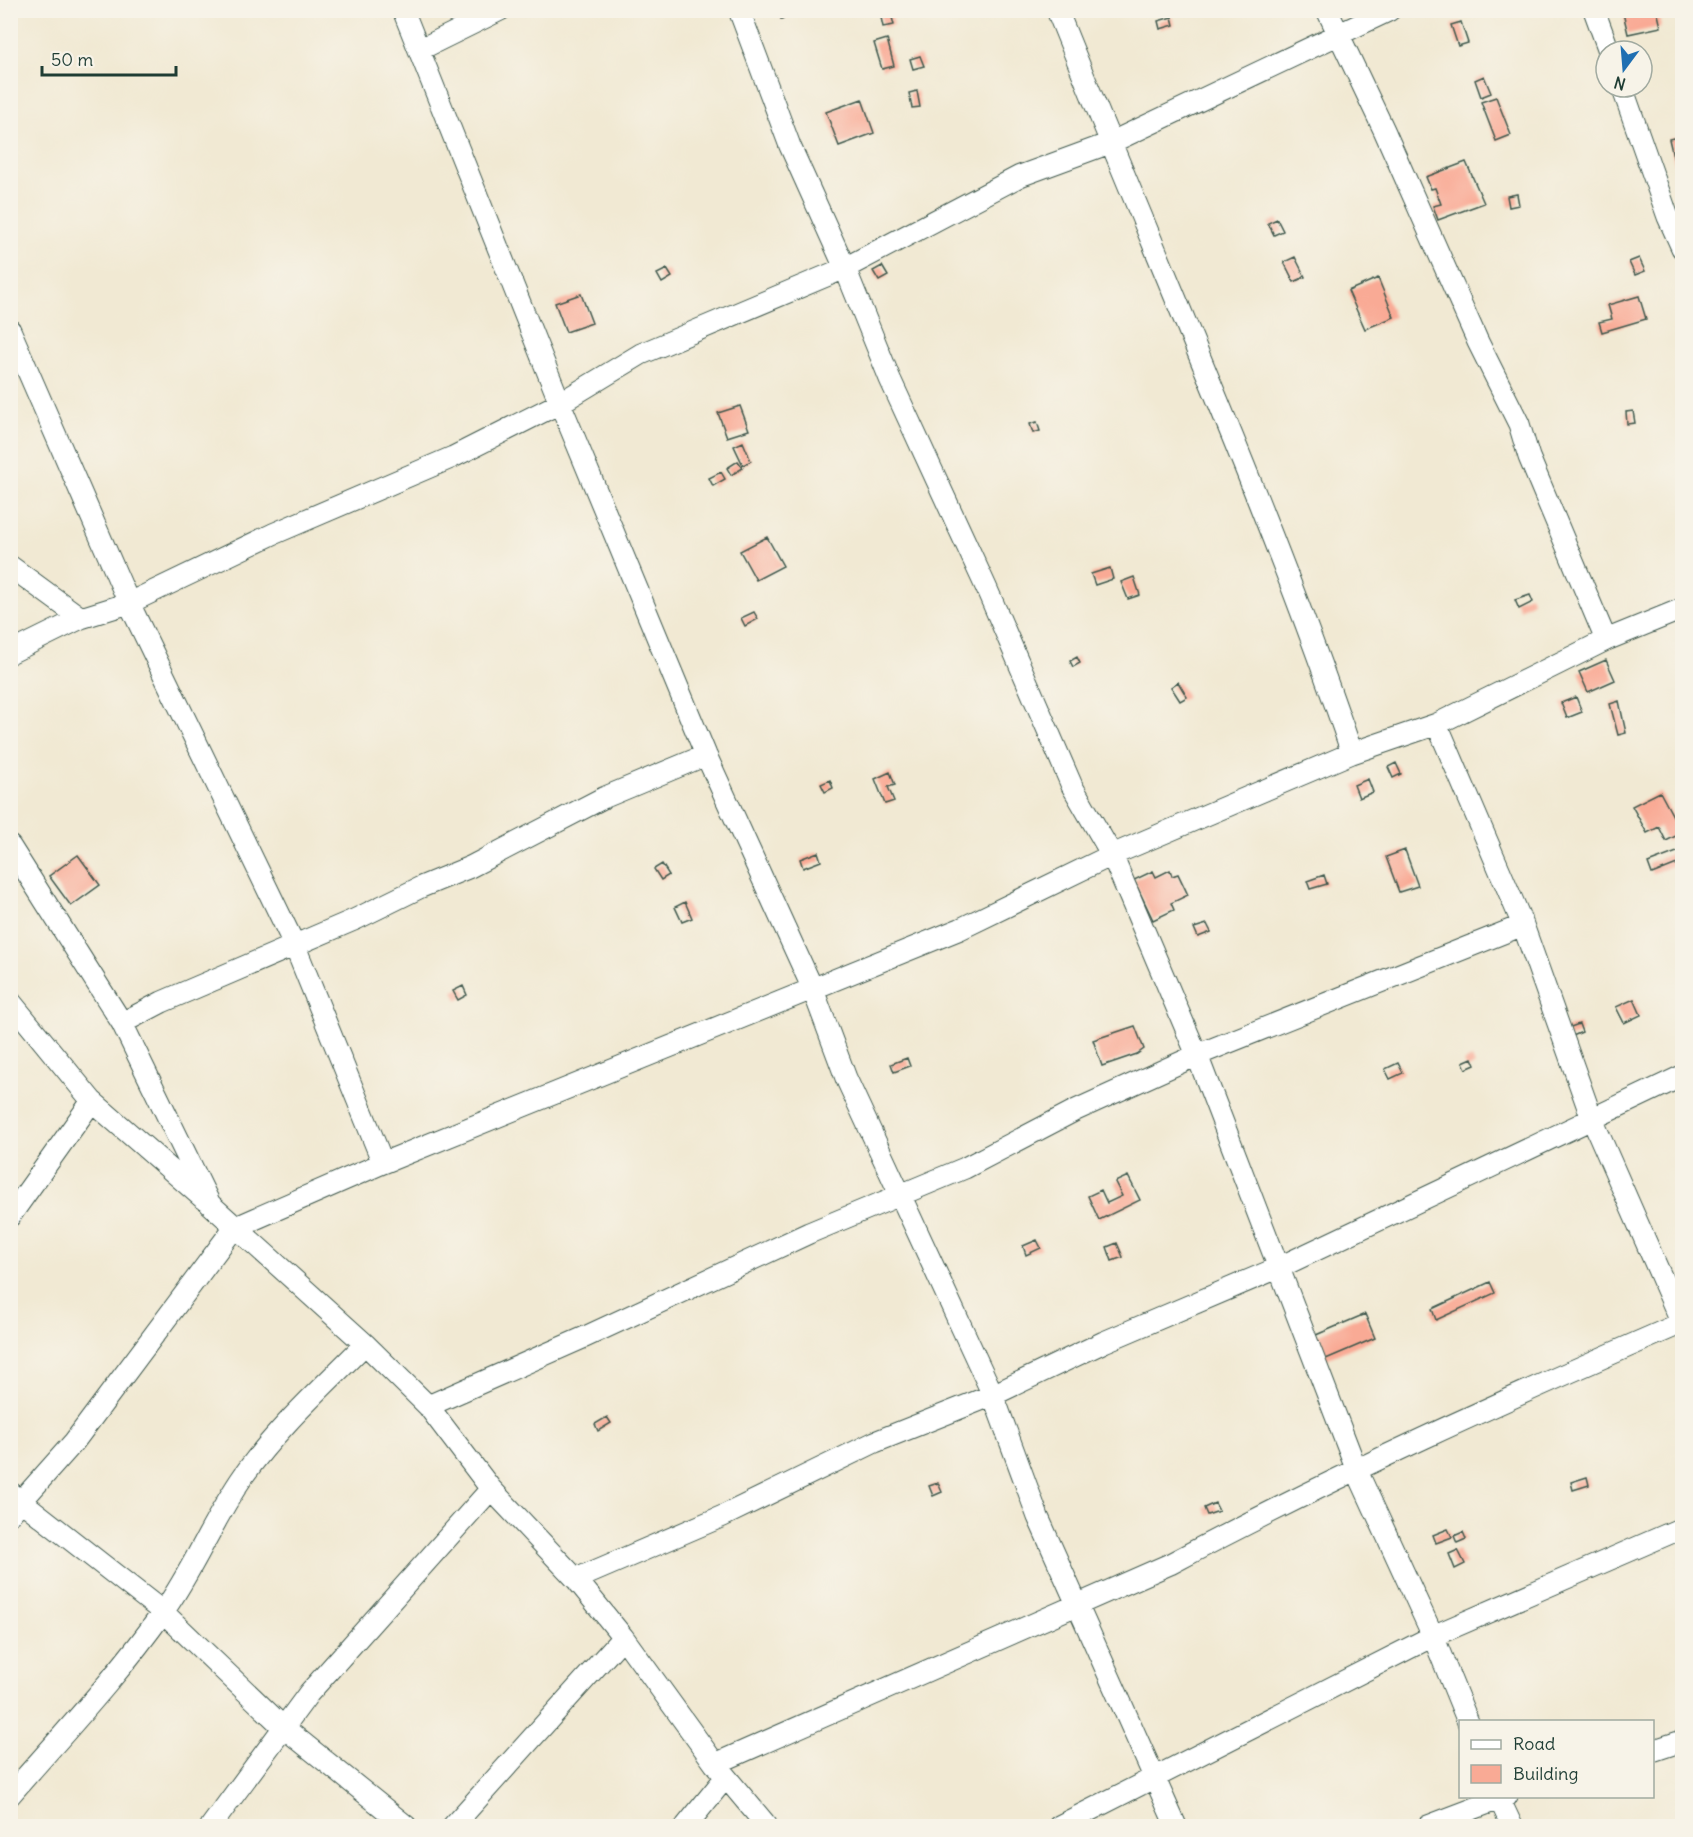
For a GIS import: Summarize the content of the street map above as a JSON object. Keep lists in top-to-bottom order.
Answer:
{
  "legend": ["Road", "Building"],
  "scale_bar": "50 m",
  "north": "bottom"
}
